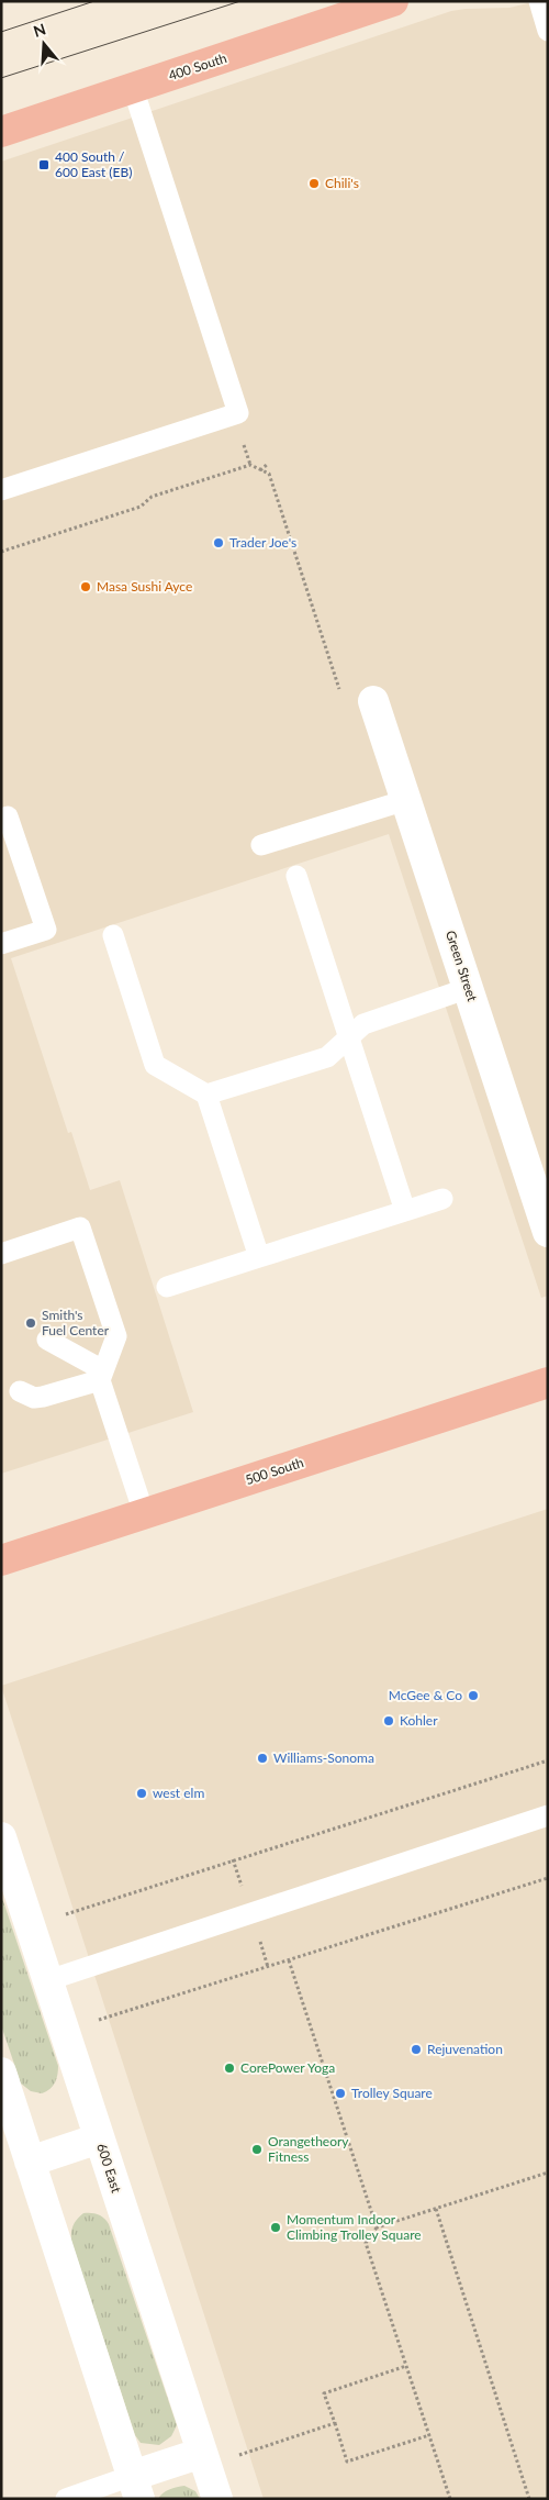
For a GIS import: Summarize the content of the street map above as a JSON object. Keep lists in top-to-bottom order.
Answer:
{
  "streets": {
    "main road": ["400 South", "500 South"],
    "street": ["Green Street", "600 East"]
  },
  "places": {
    "transit": ["400 South / 600 East (EB)"],
    "other": [
      "Chili's",
      "Trader Joe's",
      "Masa Sushi Ayce",
      "Smith's Fuel Center",
      "McGee & Co",
      "Kohler",
      "Williams-Sonoma",
      "west elm",
      "Rejuvenation",
      "CorePower Yoga",
      "Trolley Square",
      "Orangetheory Fitness",
      "Momentum Indoor Climbing Trolley Square"
    ]
  },
  "north": "top"
}
